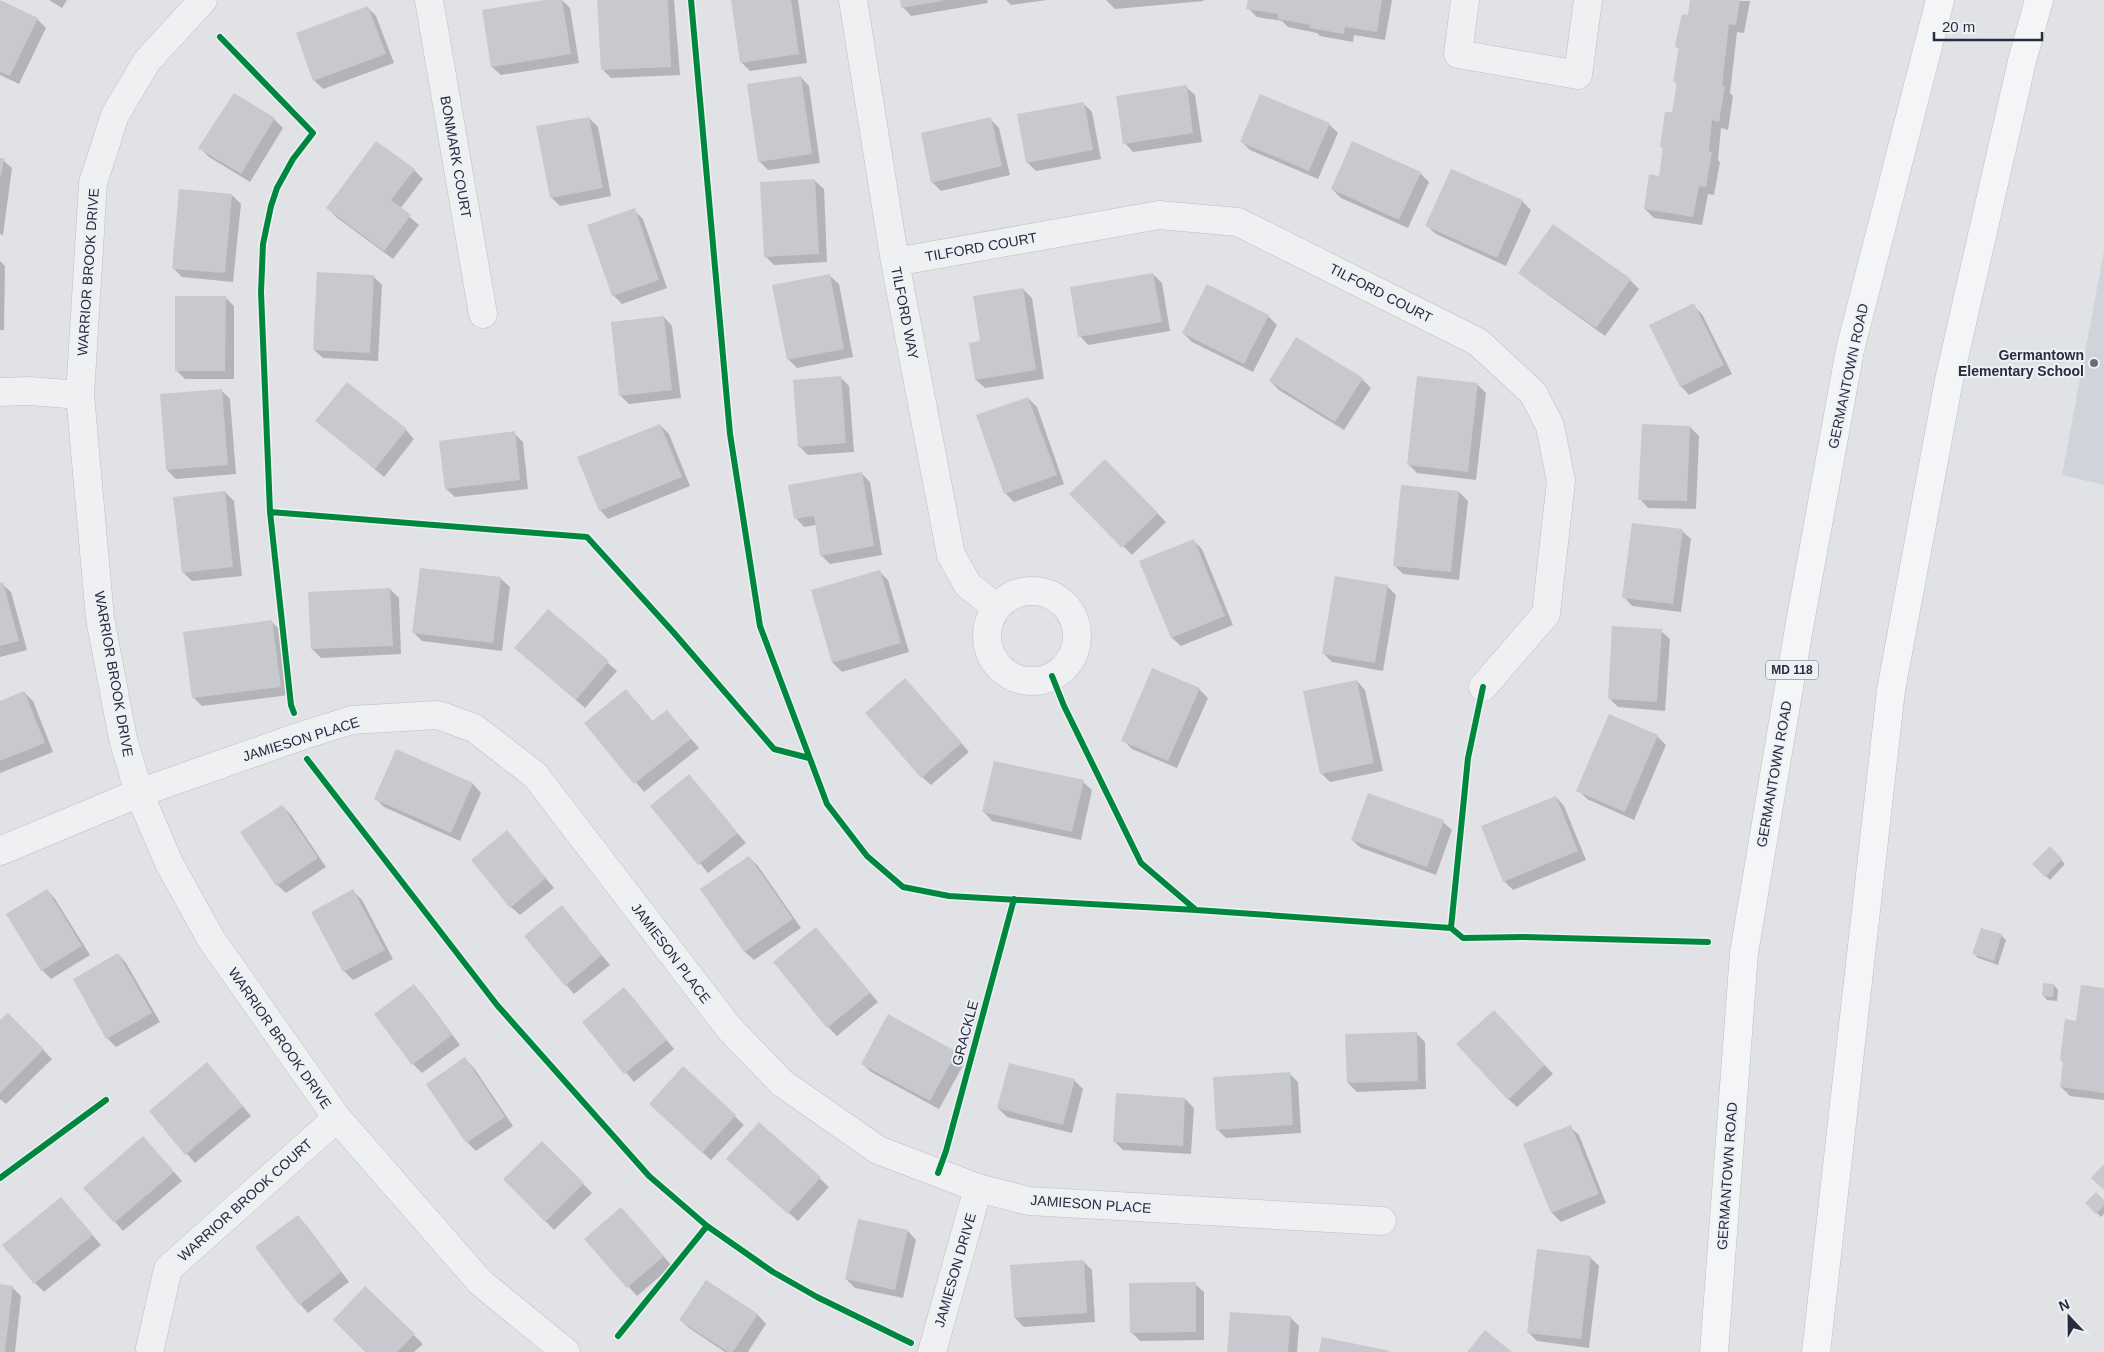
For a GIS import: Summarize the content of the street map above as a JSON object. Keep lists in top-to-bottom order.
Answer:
{
  "streets": {
    "main road": ["GERMANTOWN ROAD", "MD 118"],
    "street": [
      "BONMARK COURT",
      "TILFORD COURT",
      "WARRIOR BROOK DRIVE",
      "TILFORD WAY",
      "JAMIESON PLACE",
      "WARRIOR BROOK COURT",
      "JAMIESON DRIVE"
    ],
    "cycle path": ["GRACKLE"]
  },
  "crossings": [
    ["TILFORD COURT", "TILFORD WAY"],
    ["WARRIOR BROOK DRIVE", "JAMIESON PLACE"],
    ["WARRIOR BROOK DRIVE", "WARRIOR BROOK COURT"],
    ["JAMIESON PLACE", "JAMIESON DRIVE"]
  ],
  "places": ["Germantown Elementary School"],
  "scale_bar": "20 m",
  "north": "top"
}
